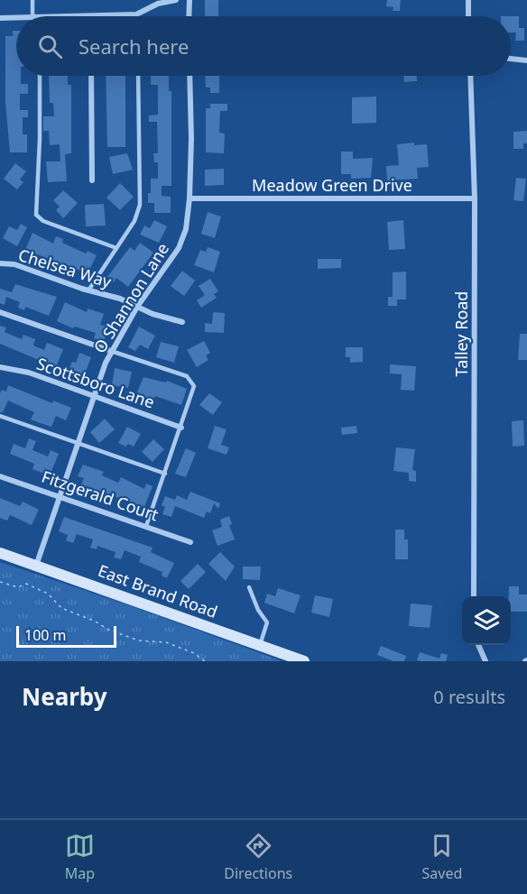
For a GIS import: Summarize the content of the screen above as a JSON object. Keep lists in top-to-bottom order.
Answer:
{
  "streets": {
    "main road": ["East Brand Road"],
    "street": [
      "Meadow Green Drive",
      "Chelsea Way",
      "O Shannon Lane",
      "Talley Road",
      "Scottsboro Lane",
      "Fitzgerald Court"
    ]
  },
  "crossings": [
    ["Meadow Green Drive", "O Shannon Lane"],
    ["Meadow Green Drive", "Talley Road"],
    ["Chelsea Way", "O Shannon Lane"],
    ["O Shannon Lane", "Scottsboro Lane"],
    ["O Shannon Lane", "Fitzgerald Court"],
    ["O Shannon Lane", "East Brand Road"]
  ],
  "scale_bar": "100 m",
  "page": {
    "search": "Search here",
    "scale": "100 m",
    "heading": ["Nearby", "0 results"],
    "nav": ["Map", "Directions", "Saved"]
  }
}
